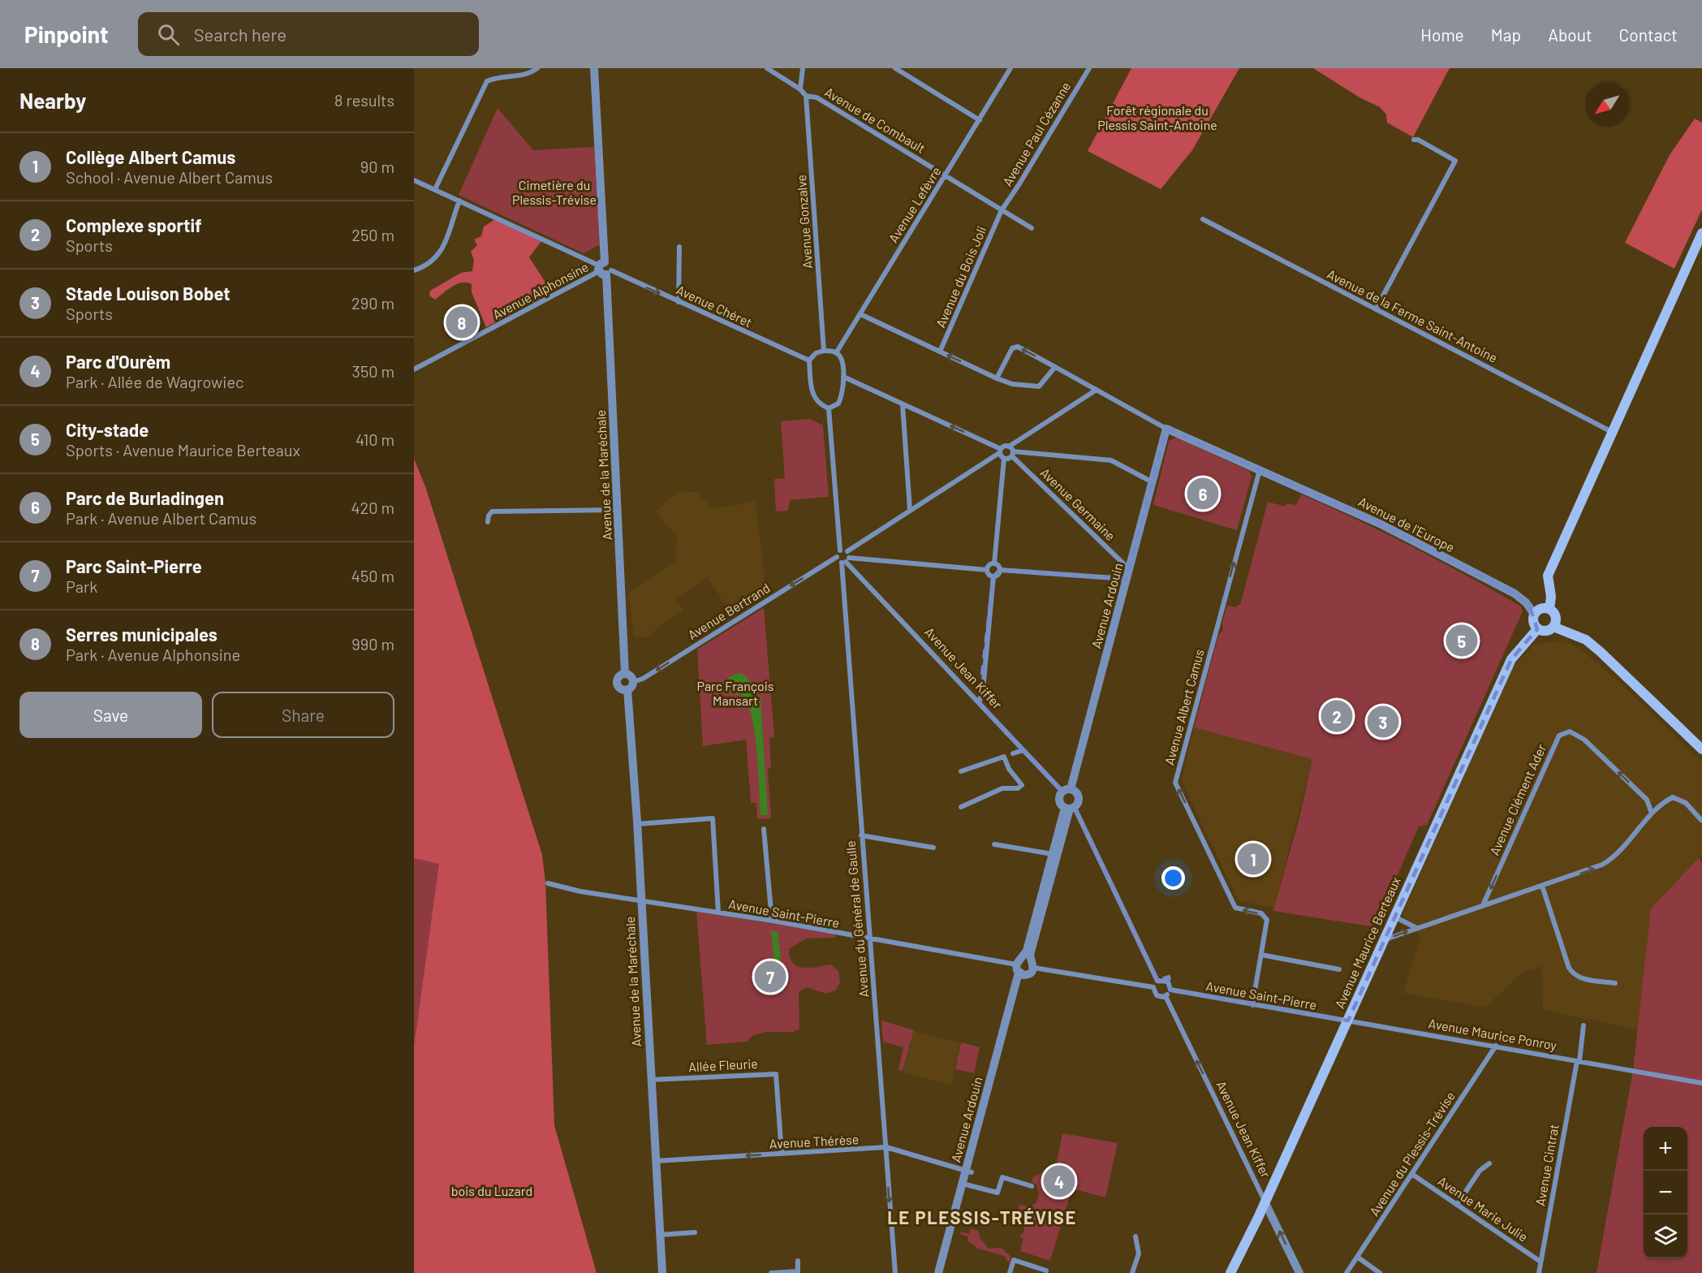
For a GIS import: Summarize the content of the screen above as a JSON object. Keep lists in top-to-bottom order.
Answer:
{
  "streets": {
    "main road": ["Avenue Maurice Berteaux"],
    "street": [
      "Avenue de Combault",
      "Avenue Paul Cézanne",
      "Avenue Lefèvre",
      "Avenue Gonzalve",
      "Avenue du Bois Joli",
      "Avenue Alphonsine",
      "Avenue Chéret",
      "Avenue de la Ferme Saint-Antoine",
      "Avenue de la Maréchale",
      "Avenue Germaine",
      "Avenue de l'Europe",
      "Avenue Ardouin",
      "Avenue Bertrand",
      "Avenue Jean Kiffer",
      "Avenue Albert Camus",
      "Avenue Clément Ader",
      "Avenue Saint-Pierre",
      "Avenue du Général de Gaulle",
      "Avenue Maurice Ponroy",
      "Allée Fleurie",
      "Avenue Thérèse",
      "Avenue du Plessis-Trévise",
      "Avenue Cintrat",
      "Avenue Marie Julie"
    ]
  },
  "crossings": [
    ["Avenue de Combault", "Avenue Paul Cézanne"],
    ["Avenue de Combault", "Avenue Lefèvre"],
    ["Avenue de Combault", "Avenue Gonzalve"],
    ["Avenue de Combault", "Avenue du Bois Joli"],
    ["Avenue Paul Cézanne", "Avenue du Bois Joli"],
    ["Avenue Lefèvre", "Avenue Gonzalve"],
    ["Avenue Lefèvre", "Avenue Chéret"],
    ["Avenue Gonzalve", "Avenue Chéret"],
    ["Avenue Alphonsine", "Avenue Chéret"],
    ["Avenue Alphonsine", "Avenue de la Maréchale"],
    ["Avenue Chéret", "Avenue de la Maréchale"],
    ["Avenue de la Maréchale", "Avenue Bertrand"],
    ["Avenue de la Maréchale", "Avenue Saint-Pierre"],
    ["Avenue de la Maréchale", "Allée Fleurie"],
    ["Avenue de la Maréchale", "Avenue Thérèse"],
    ["Avenue Germaine", "Avenue Ardouin"],
    ["Avenue de l'Europe", "Avenue Ardouin"],
    ["Avenue de l'Europe", "Avenue Albert Camus"],
    ["Avenue de l'Europe", "Avenue Maurice Berteaux"],
    ["Avenue Ardouin", "Avenue Jean Kiffer"],
    ["Avenue Ardouin", "Avenue Saint-Pierre"],
    ["Avenue Ardouin", "Avenue Thérèse"],
    ["Avenue Bertrand", "Avenue Jean Kiffer"],
    ["Avenue Jean Kiffer", "Avenue Saint-Pierre"],
    ["Avenue Jean Kiffer", "Avenue du Général de Gaulle"],
    ["Avenue Jean Kiffer", "Avenue Maurice Berteaux"],
    ["Avenue Albert Camus", "Avenue Saint-Pierre"],
    ["Avenue Saint-Pierre", "Avenue du Général de Gaulle"],
    ["Avenue Saint-Pierre", "Avenue Maurice Berteaux"],
    ["Avenue Saint-Pierre", "Avenue Maurice Ponroy"],
    ["Avenue du Général de Gaulle", "Avenue Thérèse"],
    ["Avenue Maurice Berteaux", "Avenue Maurice Ponroy"],
    ["Avenue Maurice Ponroy", "Avenue du Plessis-Trévise"],
    ["Avenue Maurice Ponroy", "Avenue Cintrat"],
    ["Allée Fleurie", "Avenue Thérèse"],
    ["Avenue du Plessis-Trévise", "Avenue Marie Julie"],
    ["Avenue Cintrat", "Avenue Marie Julie"]
  ],
  "one_way": [
    "Avenue Bertrand",
    "Avenue Jean Kiffer",
    "Avenue Albert Camus",
    "Avenue Thérèse"
  ],
  "districts": ["LE PLESSIS-TRÉVISE"],
  "parks": [
    "Forêt régionale du Plessis Saint-Antoine",
    "Cimetière du Plessis-Trévise",
    "Parc François Mansart",
    "bois du Luzard"
  ],
  "north": "bottom left",
  "page": {
    "header": "Pinpoint",
    "search": "Search here",
    "nav": [
      "Home",
      "Map",
      "About",
      "Contact"
    ],
    "heading": ["Nearby", "8 results"],
    "list": [
      {
        "mark": "1",
        "name": "Collège Albert Camus",
        "note": "School · Avenue Albert Camus",
        "value": "90 m"
      },
      {
        "mark": "2",
        "name": "Complexe sportif",
        "note": "Sports",
        "value": "250 m"
      },
      {
        "mark": "3",
        "name": "Stade Louison Bobet",
        "note": "Sports",
        "value": "290 m"
      },
      {
        "mark": "4",
        "name": "Parc d'Ourèm",
        "note": "Park · Allée de Wagrowiec",
        "value": "350 m"
      },
      {
        "mark": "5",
        "name": "City-stade",
        "note": "Sports · Avenue Maurice Berteaux",
        "value": "410 m"
      },
      {
        "mark": "6",
        "name": "Parc de Burladingen",
        "note": "Park · Avenue Albert Camus",
        "value": "420 m"
      },
      {
        "mark": "7",
        "name": "Parc Saint-Pierre",
        "note": "Park",
        "value": "450 m"
      },
      {
        "mark": "8",
        "name": "Serres municipales",
        "note": "Park · Avenue Alphonsine",
        "value": "990 m"
      }
    ],
    "pins": [
      "8",
      "6",
      "5",
      "2",
      "3",
      "1",
      "7",
      "4"
    ],
    "buttons": ["Save", "Share"],
    "map_buttons": ["+", "−"]
  }
}
